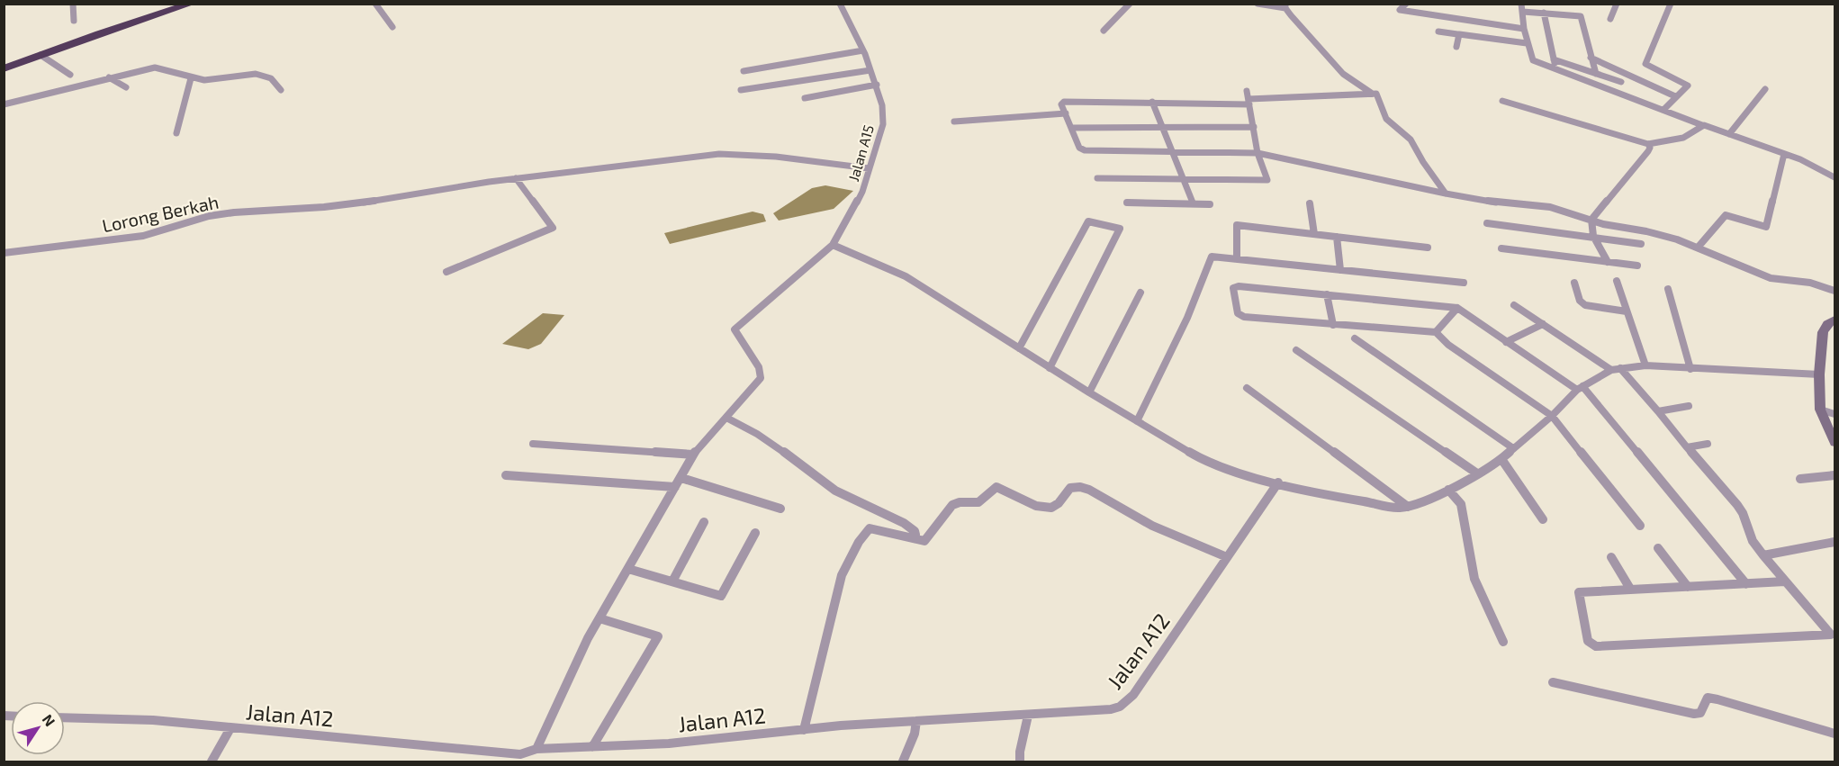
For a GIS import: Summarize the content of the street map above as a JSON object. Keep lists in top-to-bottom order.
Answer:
{
  "streets": {
    "street": ["Jalan A15", "Lorong Berkah", "Jalan A12"]
  },
  "crossings": [
    ["Jalan A15", "Lorong Berkah"]
  ],
  "north": "top right"
}
